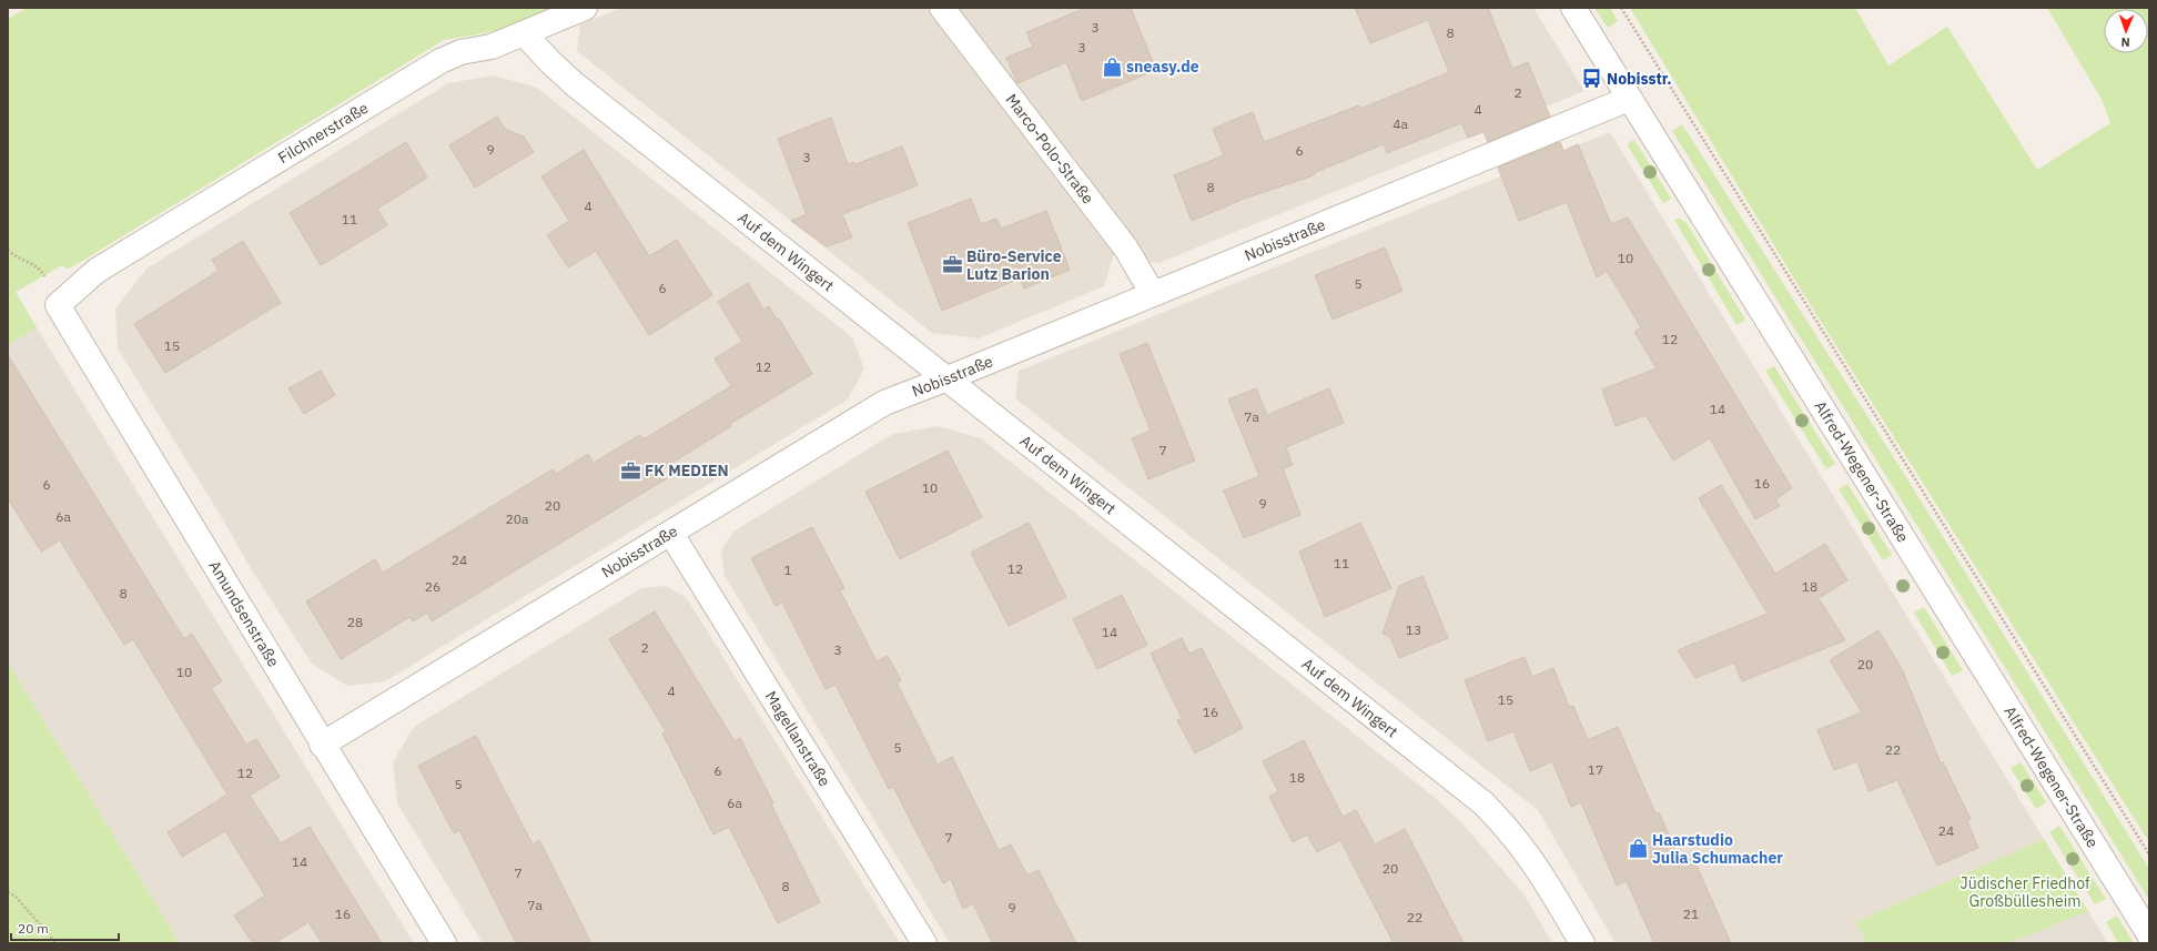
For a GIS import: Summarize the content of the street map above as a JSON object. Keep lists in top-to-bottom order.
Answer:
{
  "streets": {
    "street": [
      "Filchnerstraße",
      "Marco-Polo-Straße",
      "Nobisstraße",
      "Auf dem Wingert",
      "Alfred-Wegener-Straße",
      "Amundsenstraße",
      "Magellanstraße"
    ]
  },
  "crossings": [
    ["Filchnerstraße", "Auf dem Wingert"],
    ["Filchnerstraße", "Amundsenstraße"],
    ["Marco-Polo-Straße", "Nobisstraße"],
    ["Nobisstraße", "Auf dem Wingert"],
    ["Nobisstraße", "Alfred-Wegener-Straße"],
    ["Nobisstraße", "Amundsenstraße"],
    ["Nobisstraße", "Magellanstraße"]
  ],
  "parks": ["Jüdischer Friedhof Großbüllesheim"],
  "places": {
    "shop": ["sneasy.de", "Haarstudio Julia Schumacher"],
    "bus stop": ["Nobisstr."],
    "office": ["Büro-Service Lutz Barion", "FK MEDIEN"]
  },
  "house_numbers": [
    "3",
    "8",
    "3",
    "2",
    "4",
    "4a",
    "9",
    "6",
    "3",
    "8",
    "4",
    "11",
    "10",
    "5",
    "6",
    "12",
    "15",
    "12",
    "14",
    "7a",
    "7",
    "16",
    "6",
    "10",
    "9",
    "20",
    "6a",
    "20a",
    "24",
    "11",
    "12",
    "1",
    "26",
    "18",
    "8",
    "28",
    "13",
    "14",
    "2",
    "3",
    "20",
    "10",
    "4",
    "15",
    "16",
    "5",
    "22",
    "17",
    "6",
    "12",
    "18",
    "5",
    "6a",
    "24",
    "7",
    "14",
    "20",
    "7",
    "8",
    "7a",
    "9",
    "16",
    "21",
    "22"
  ],
  "scale_bar": "20 m",
  "north": "bottom"
}
